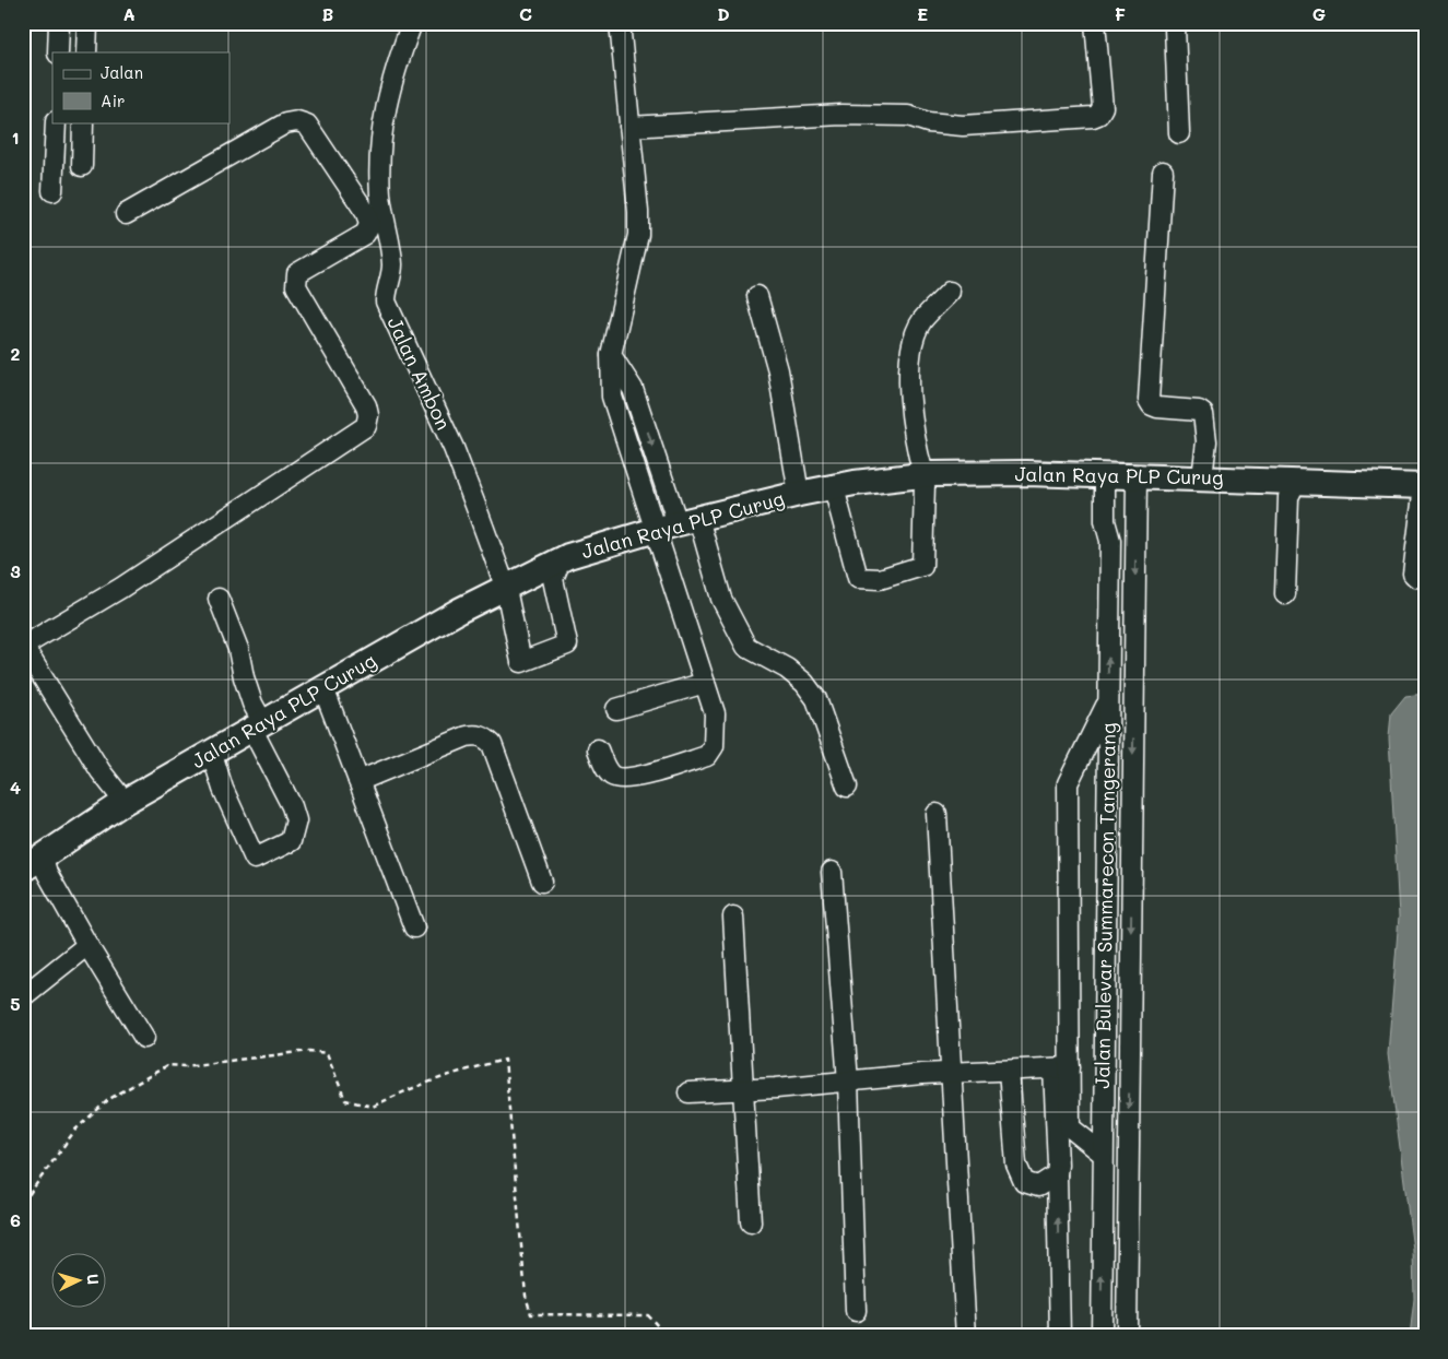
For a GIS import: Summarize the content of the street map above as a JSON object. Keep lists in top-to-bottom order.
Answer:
{
  "streets": {
    "main road": ["Jalan Raya PLP Curug"],
    "street": ["Jalan Ambon", "Jalan Bulevar Summarecon Tangerang"]
  },
  "crossings": [
    ["Jalan Ambon", "Jalan Raya PLP Curug"],
    ["Jalan Raya PLP Curug", "Jalan Bulevar Summarecon Tangerang"]
  ],
  "legend": ["Jalan", "Air"],
  "north": "right",
  "grid": {
    "columns": [
      "A",
      "B",
      "C",
      "D",
      "E",
      "F",
      "G"
    ],
    "rows": [
      "1",
      "2",
      "3",
      "4",
      "5",
      "6"
    ]
  }
}
